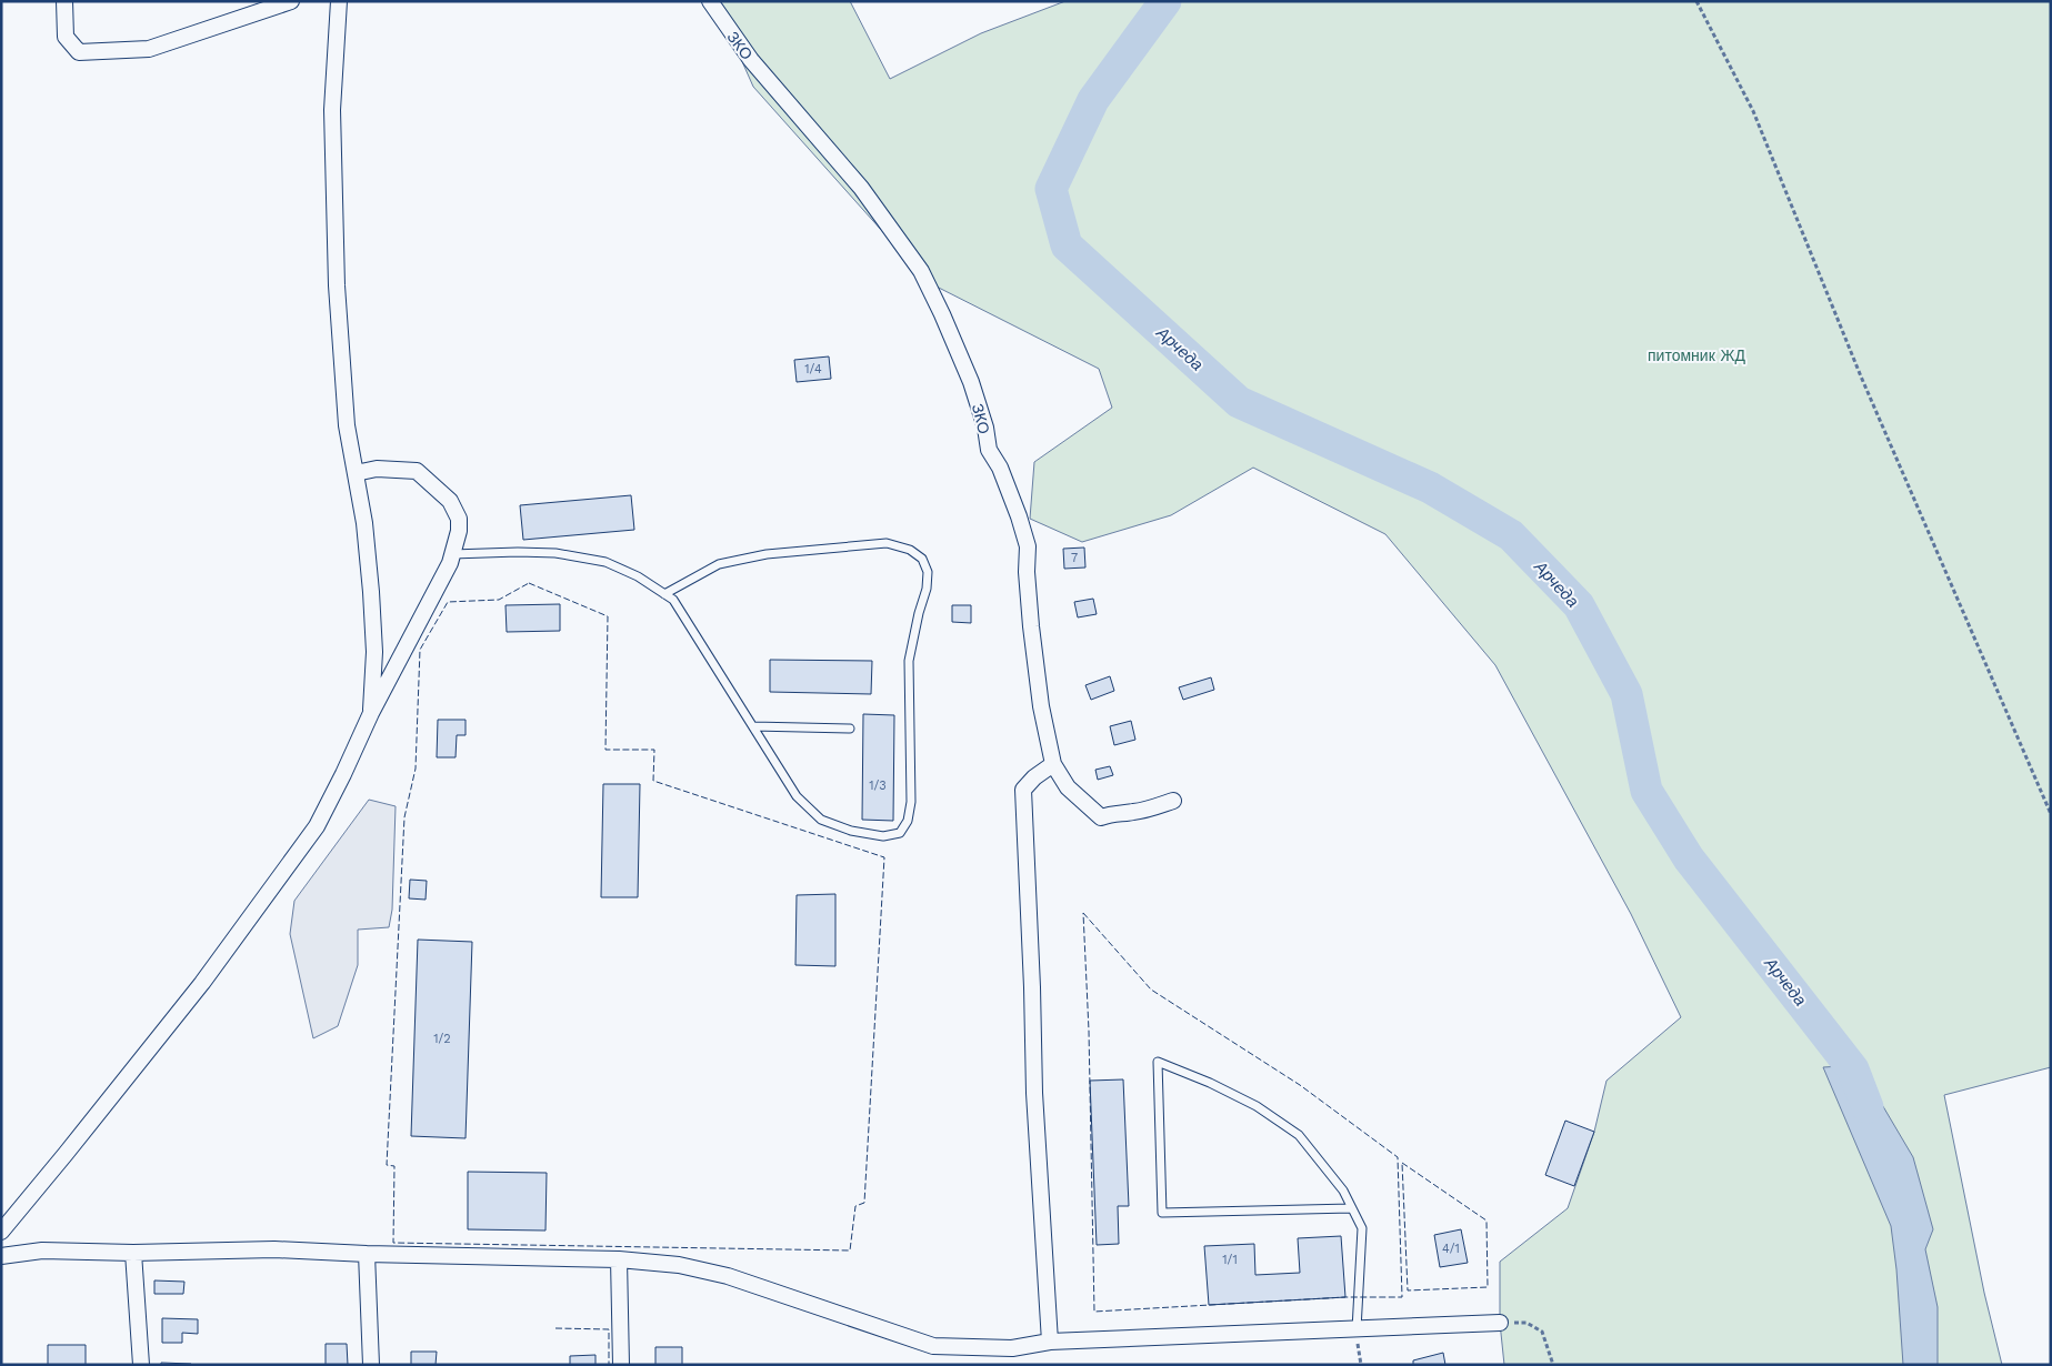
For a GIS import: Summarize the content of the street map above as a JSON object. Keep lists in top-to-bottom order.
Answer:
{
  "streets": {
    "street": ["ЗКО"]
  },
  "water": ["Арчеда"],
  "parks": ["питомник ЖД"],
  "house_numbers": [
    "1/4",
    "7",
    "1/3",
    "1/2",
    "4/1",
    "1/1"
  ]
}
